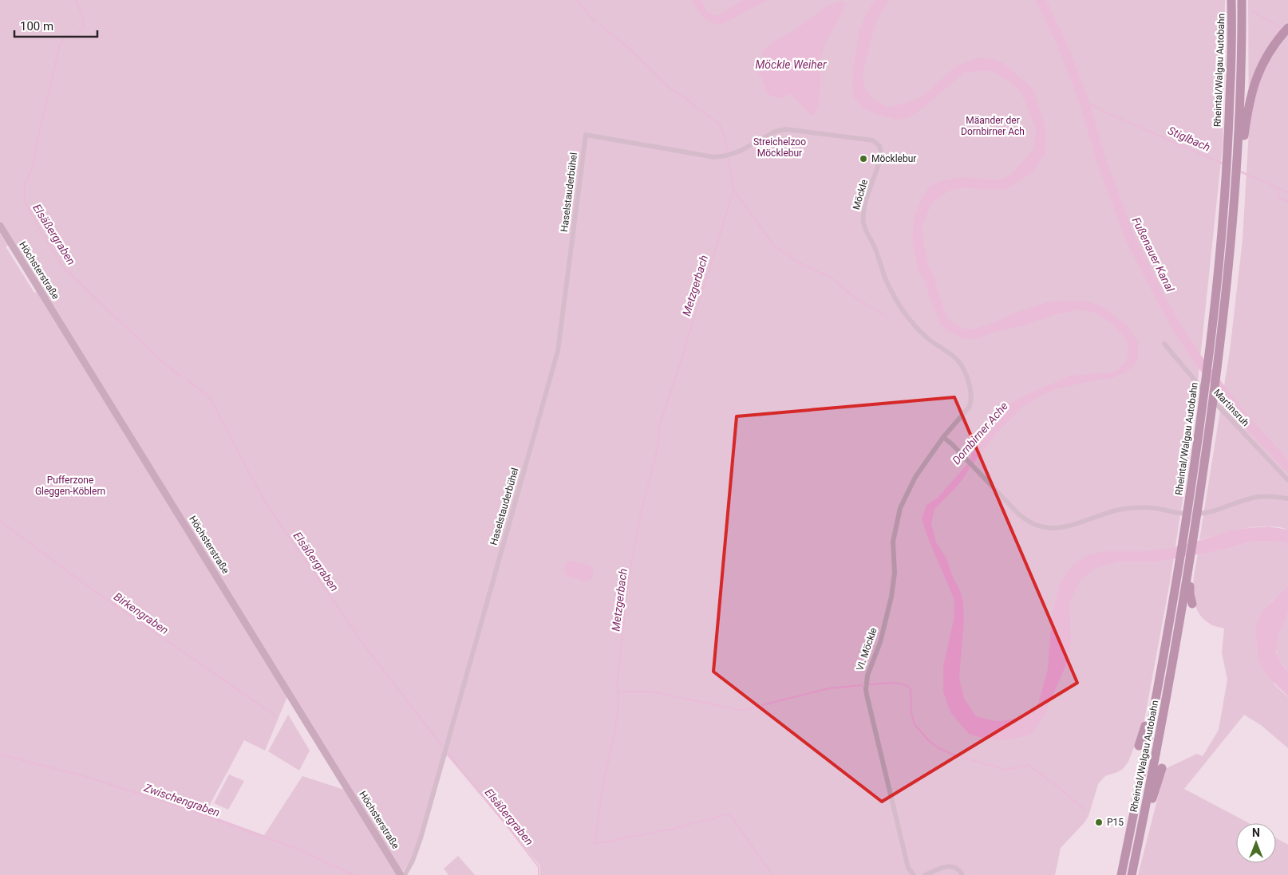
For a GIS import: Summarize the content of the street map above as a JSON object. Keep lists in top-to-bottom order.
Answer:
{
  "streets": {
    "highway": ["Rheintal/Walgau Autobahn"],
    "main road": ["Höchsterstraße"],
    "street": [
      "Haselstauderbühel",
      "Möckle",
      "Martinsruh",
      "VI. Möckle"
    ]
  },
  "crossings": [
    ["Haselstauderbühel", "Möckle"],
    ["Möckle", "VI. Möckle"]
  ],
  "water": [
    "Möckle Weiher",
    "Stiglbach",
    "Elsäßergraben",
    "Fußenauer Kanal",
    "Metzgerbach",
    "Dornbirner Ache",
    "Birkengraben",
    "Zwischengraben"
  ],
  "parks": ["Mäander der Dornbirner Ach", "Streichelzoo Möcklebur", "Pufferzone Gleggen-Köblern"],
  "places": ["Möcklebur", "P15"],
  "scale_bar": "100 m",
  "north": "top"
}
